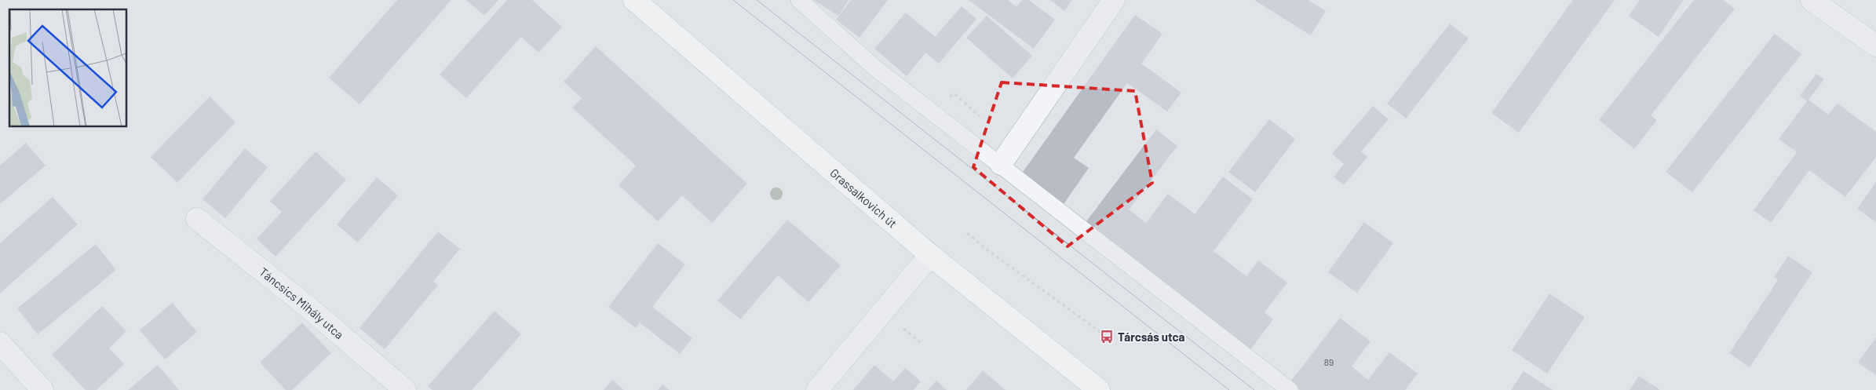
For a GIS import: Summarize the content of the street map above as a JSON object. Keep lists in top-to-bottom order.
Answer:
{
  "streets": {
    "main road": ["Grassalkovich út"],
    "street": ["Táncsics Mihály utca"]
  },
  "places": {
    "bus stop": ["Tárcsás utca"]
  },
  "house_numbers": ["89"]
}
